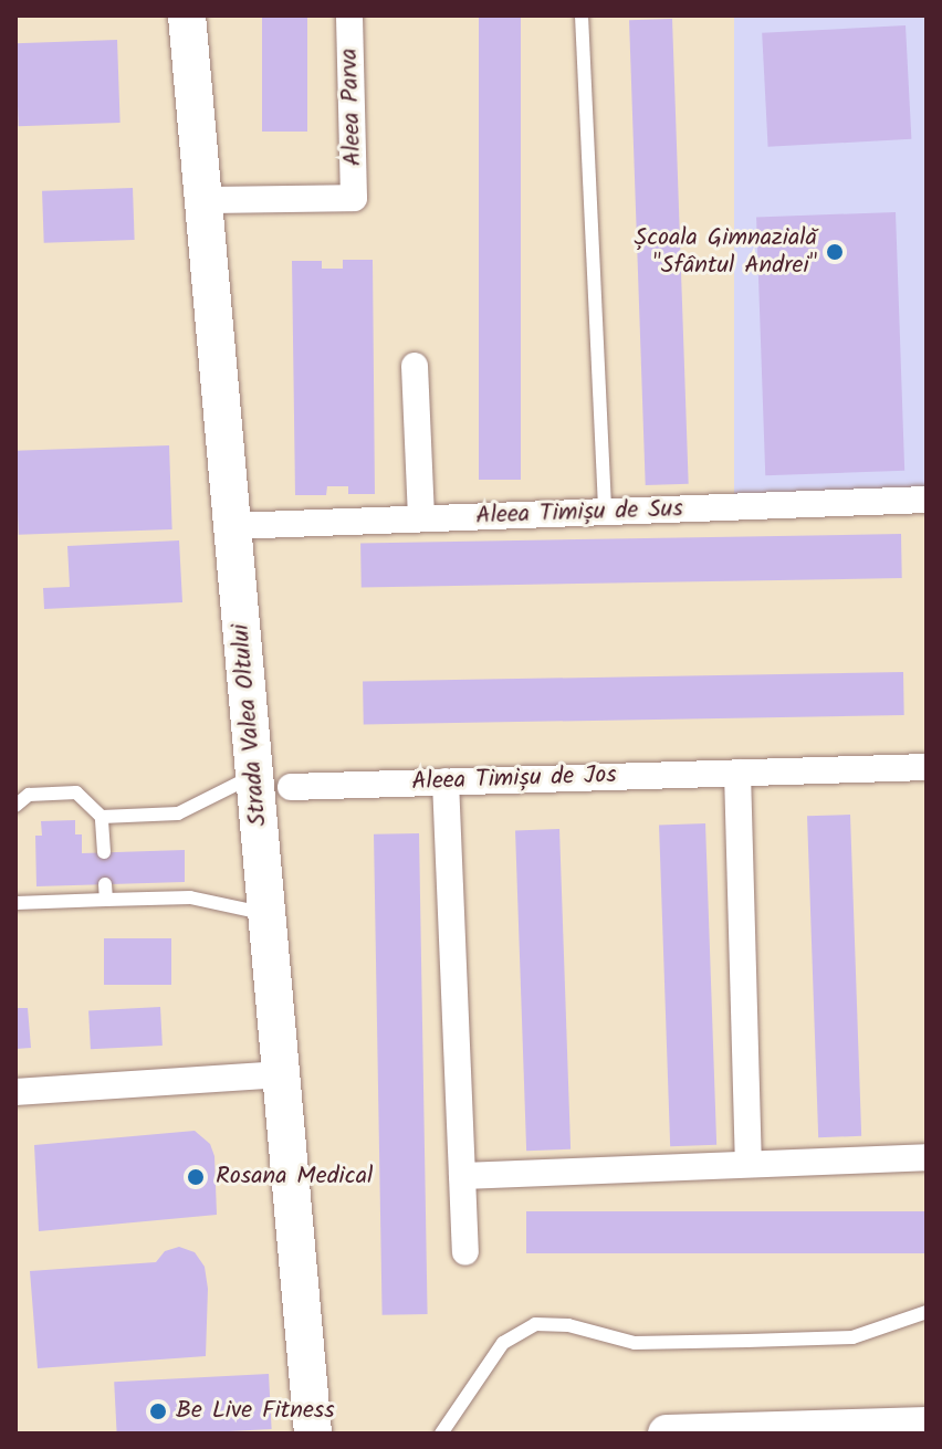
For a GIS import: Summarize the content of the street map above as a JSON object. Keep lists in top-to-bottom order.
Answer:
{
  "streets": {
    "main road": ["Strada Valea Oltului"],
    "street": ["Aleea Parva", "Aleea Timișu de Sus", "Aleea Timișu de Jos"]
  },
  "crossings": [
    ["Aleea Parva", "Strada Valea Oltului"],
    ["Aleea Timișu de Sus", "Strada Valea Oltului"]
  ],
  "places": ["Școala Gimnazială \"Sfântul Andrei\"", "Rosana Medical", "Be Live Fitness"]
}
